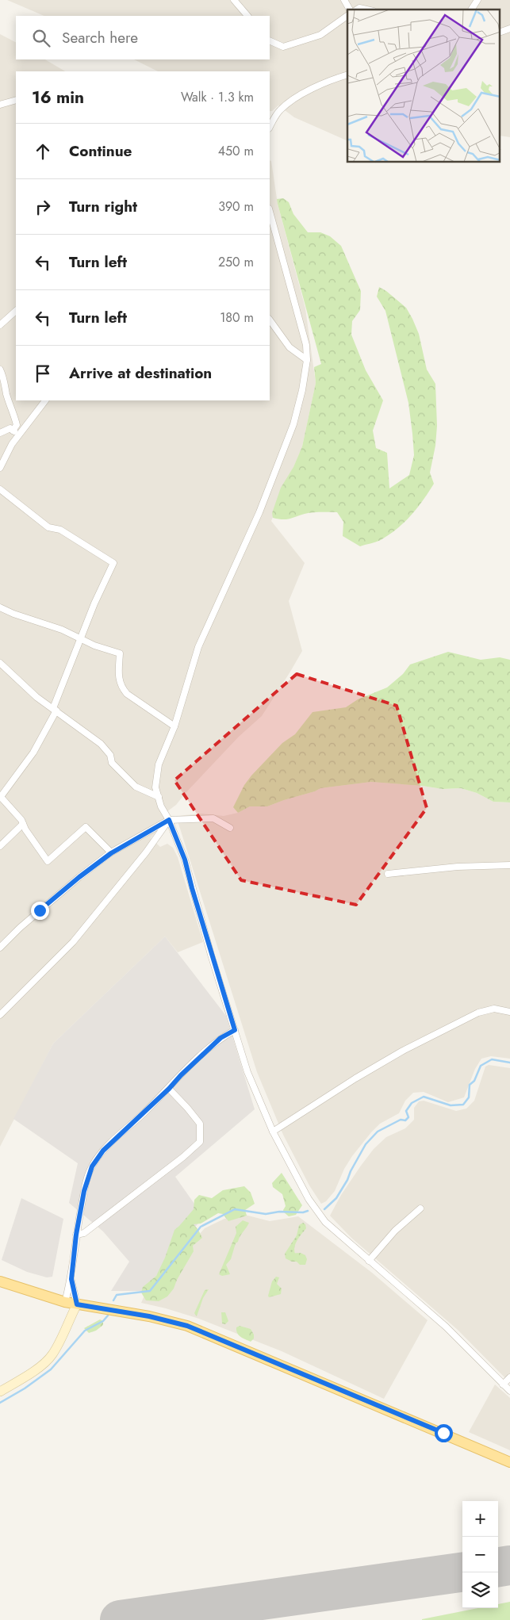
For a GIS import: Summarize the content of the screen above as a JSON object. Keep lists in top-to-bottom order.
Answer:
{
  "page": {
    "search": "Search here",
    "heading": ["16 min", "Walk · 1.3 km"],
    "list": [
      ["Continue", "450 m"],
      ["Turn right", "390 m"],
      ["Turn left", "250 m"],
      ["Turn left", "180 m"],
      "Arrive at destination"
    ],
    "map_buttons": ["+", "−"]
  }
}
